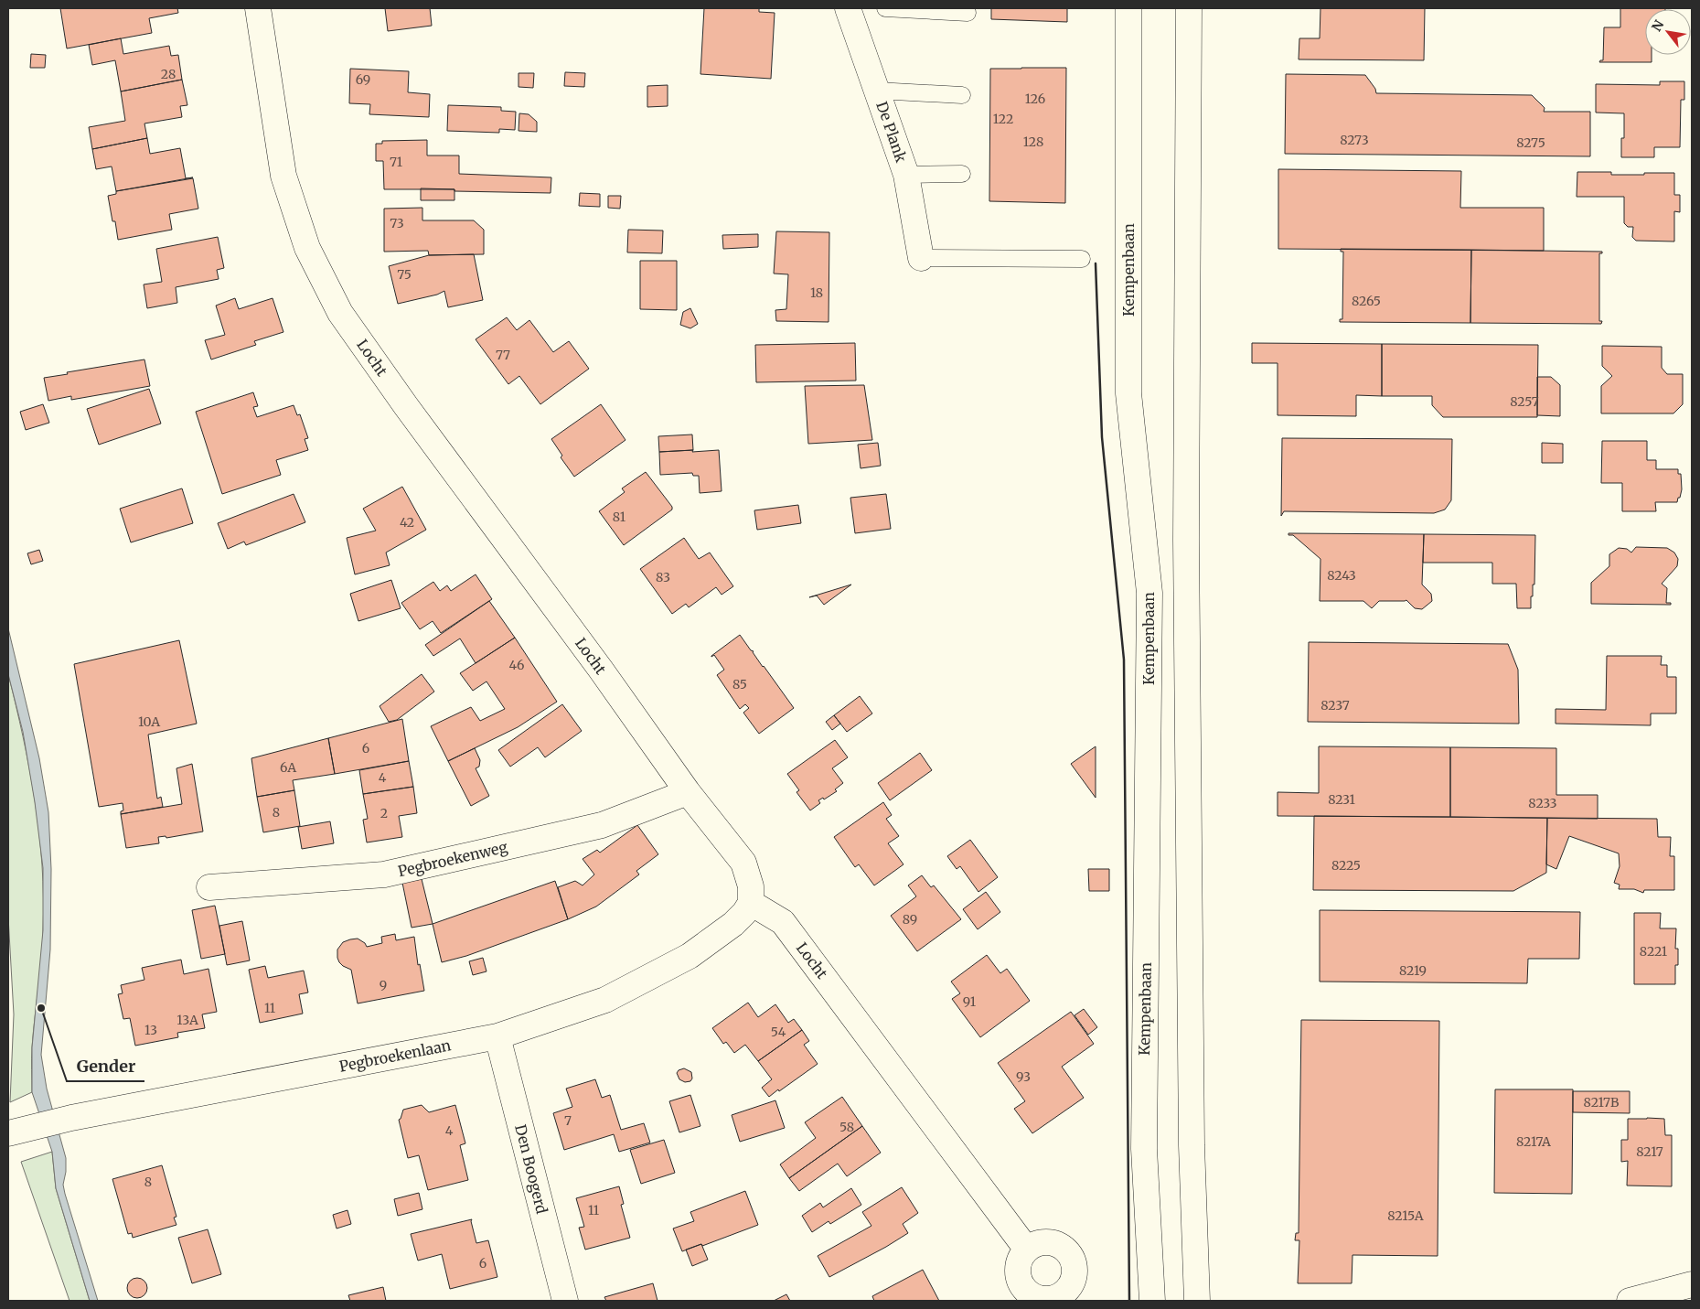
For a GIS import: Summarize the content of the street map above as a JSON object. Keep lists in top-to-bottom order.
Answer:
{
  "streets": {
    "street": [
      "De Plank",
      "Kempenbaan",
      "Locht",
      "Pegbroekenweg",
      "Pegbroekenlaan",
      "Den Boogerd"
    ]
  },
  "crossings": [
    ["Locht", "Pegbroekenweg"],
    ["Locht", "Pegbroekenlaan"],
    ["Pegbroekenlaan", "Den Boogerd"]
  ],
  "places": ["Gender"],
  "house_numbers": [
    "28",
    "69",
    "126",
    "122",
    "8273",
    "128",
    "8275",
    "71",
    "73",
    "75",
    "18",
    "8265",
    "77",
    "8257",
    "81",
    "42",
    "8243",
    "83",
    "46",
    "85",
    "8237",
    "10A",
    "6",
    "6A",
    "4",
    "8231",
    "8233",
    "8",
    "2",
    "8225",
    "89",
    "8221",
    "8219",
    "9",
    "91",
    "11",
    "13A",
    "13",
    "54",
    "93",
    "8217B",
    "7",
    "58",
    "4",
    "8217A",
    "8217",
    "8",
    "11",
    "8215A",
    "6"
  ],
  "north": "top left"
}
